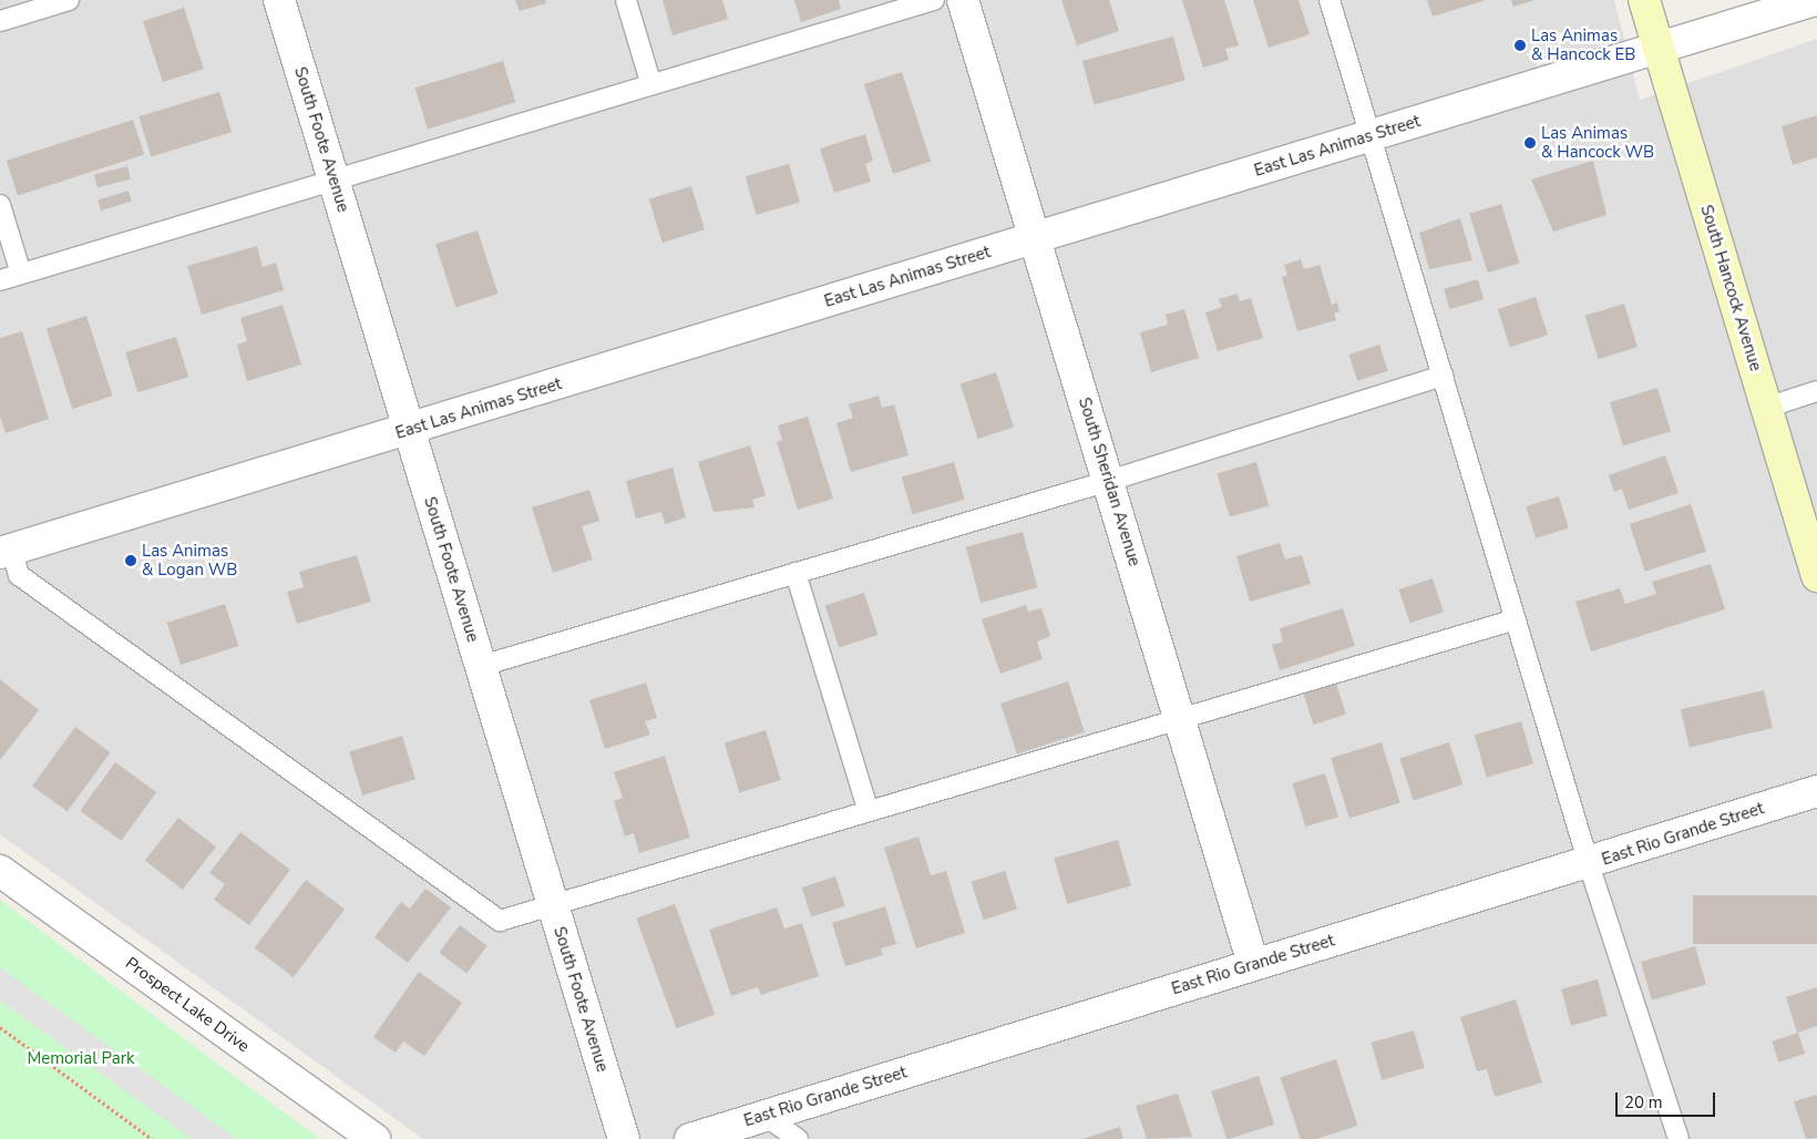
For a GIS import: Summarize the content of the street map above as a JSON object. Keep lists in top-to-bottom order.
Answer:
{
  "streets": {
    "main road": ["South Hancock Avenue"],
    "street": [
      "South Foote Avenue",
      "East Las Animas Street",
      "South Sheridan Avenue",
      "East Rio Grande Street",
      "Prospect Lake Drive"
    ]
  },
  "crossings": [
    ["South Foote Avenue", "East Las Animas Street"],
    ["East Las Animas Street", "South Hancock Avenue"],
    ["East Las Animas Street", "South Sheridan Avenue"],
    ["South Sheridan Avenue", "East Rio Grande Street"]
  ],
  "parks": ["Memorial Park"],
  "places": ["Las Animas & Hancock EB", "Las Animas & Hancock WB", "Las Animas & Logan WB"],
  "scale_bar": "20 m"
}
